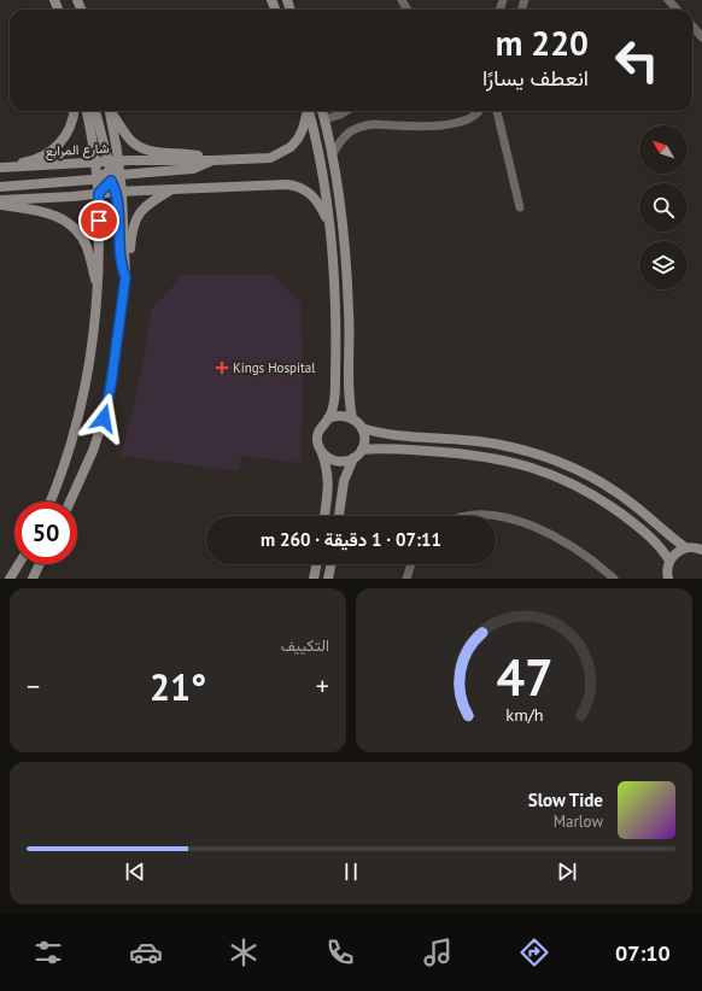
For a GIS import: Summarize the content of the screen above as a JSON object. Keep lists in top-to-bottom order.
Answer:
{
  "streets": {
    "street": ["شارع المرابع"]
  },
  "places": {
    "health": ["Kings Hospital"]
  },
  "north": "top left",
  "page": {
    "turn": ["220 m", "انعطف يسارًا"],
    "limit": "50",
    "trip": "07:11 · 1 دقيقة · 260 m",
    "tile": "التكييف",
    "heat": ["−", "21°", "+"],
    "song": ["Slow Tide", "Marlow"],
    "tabs": "07:10",
    "gauge": ["47", "km/h"]
  }
}
